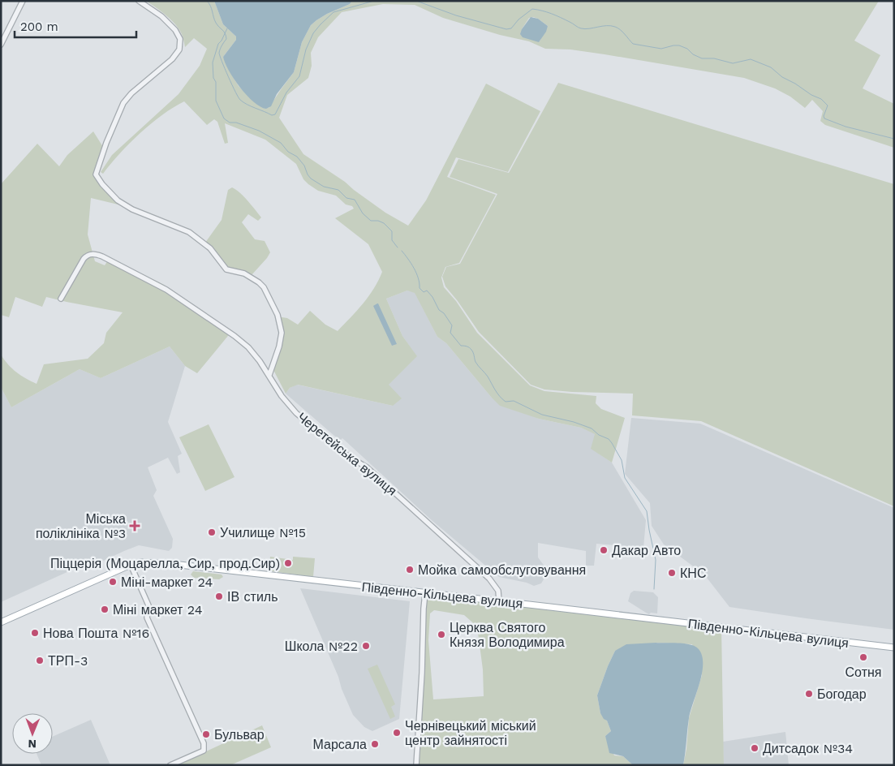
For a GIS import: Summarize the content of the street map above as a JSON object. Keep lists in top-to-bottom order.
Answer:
{
  "streets": {
    "main road": ["Південно-Кільцева вулиця"],
    "street": ["Черетейська вулиця"]
  },
  "crossings": [
    ["Черетейська вулиця", "Південно-Кільцева вулиця"]
  ],
  "places": {
    "health": ["Міська поліклініка №3"],
    "other": [
      "Училище №15",
      "Дакар Авто",
      "Піццерія (Моцарелла, Сир, прод.Сир)",
      "Мойка самообслуговування",
      "КНС",
      "Міні-маркет 24",
      "ІВ стиль",
      "Міні маркет 24",
      "Нова Пошта №16",
      "Церква Святого Князя Володимира",
      "Школа №22",
      "Сотня",
      "ТРП-3",
      "Богодар",
      "Чернівецький міський центр зайнятості",
      "Бульвар",
      "Марсала",
      "Дитсадок №34"
    ]
  },
  "scale_bar": "200 m",
  "north": "bottom"
}
